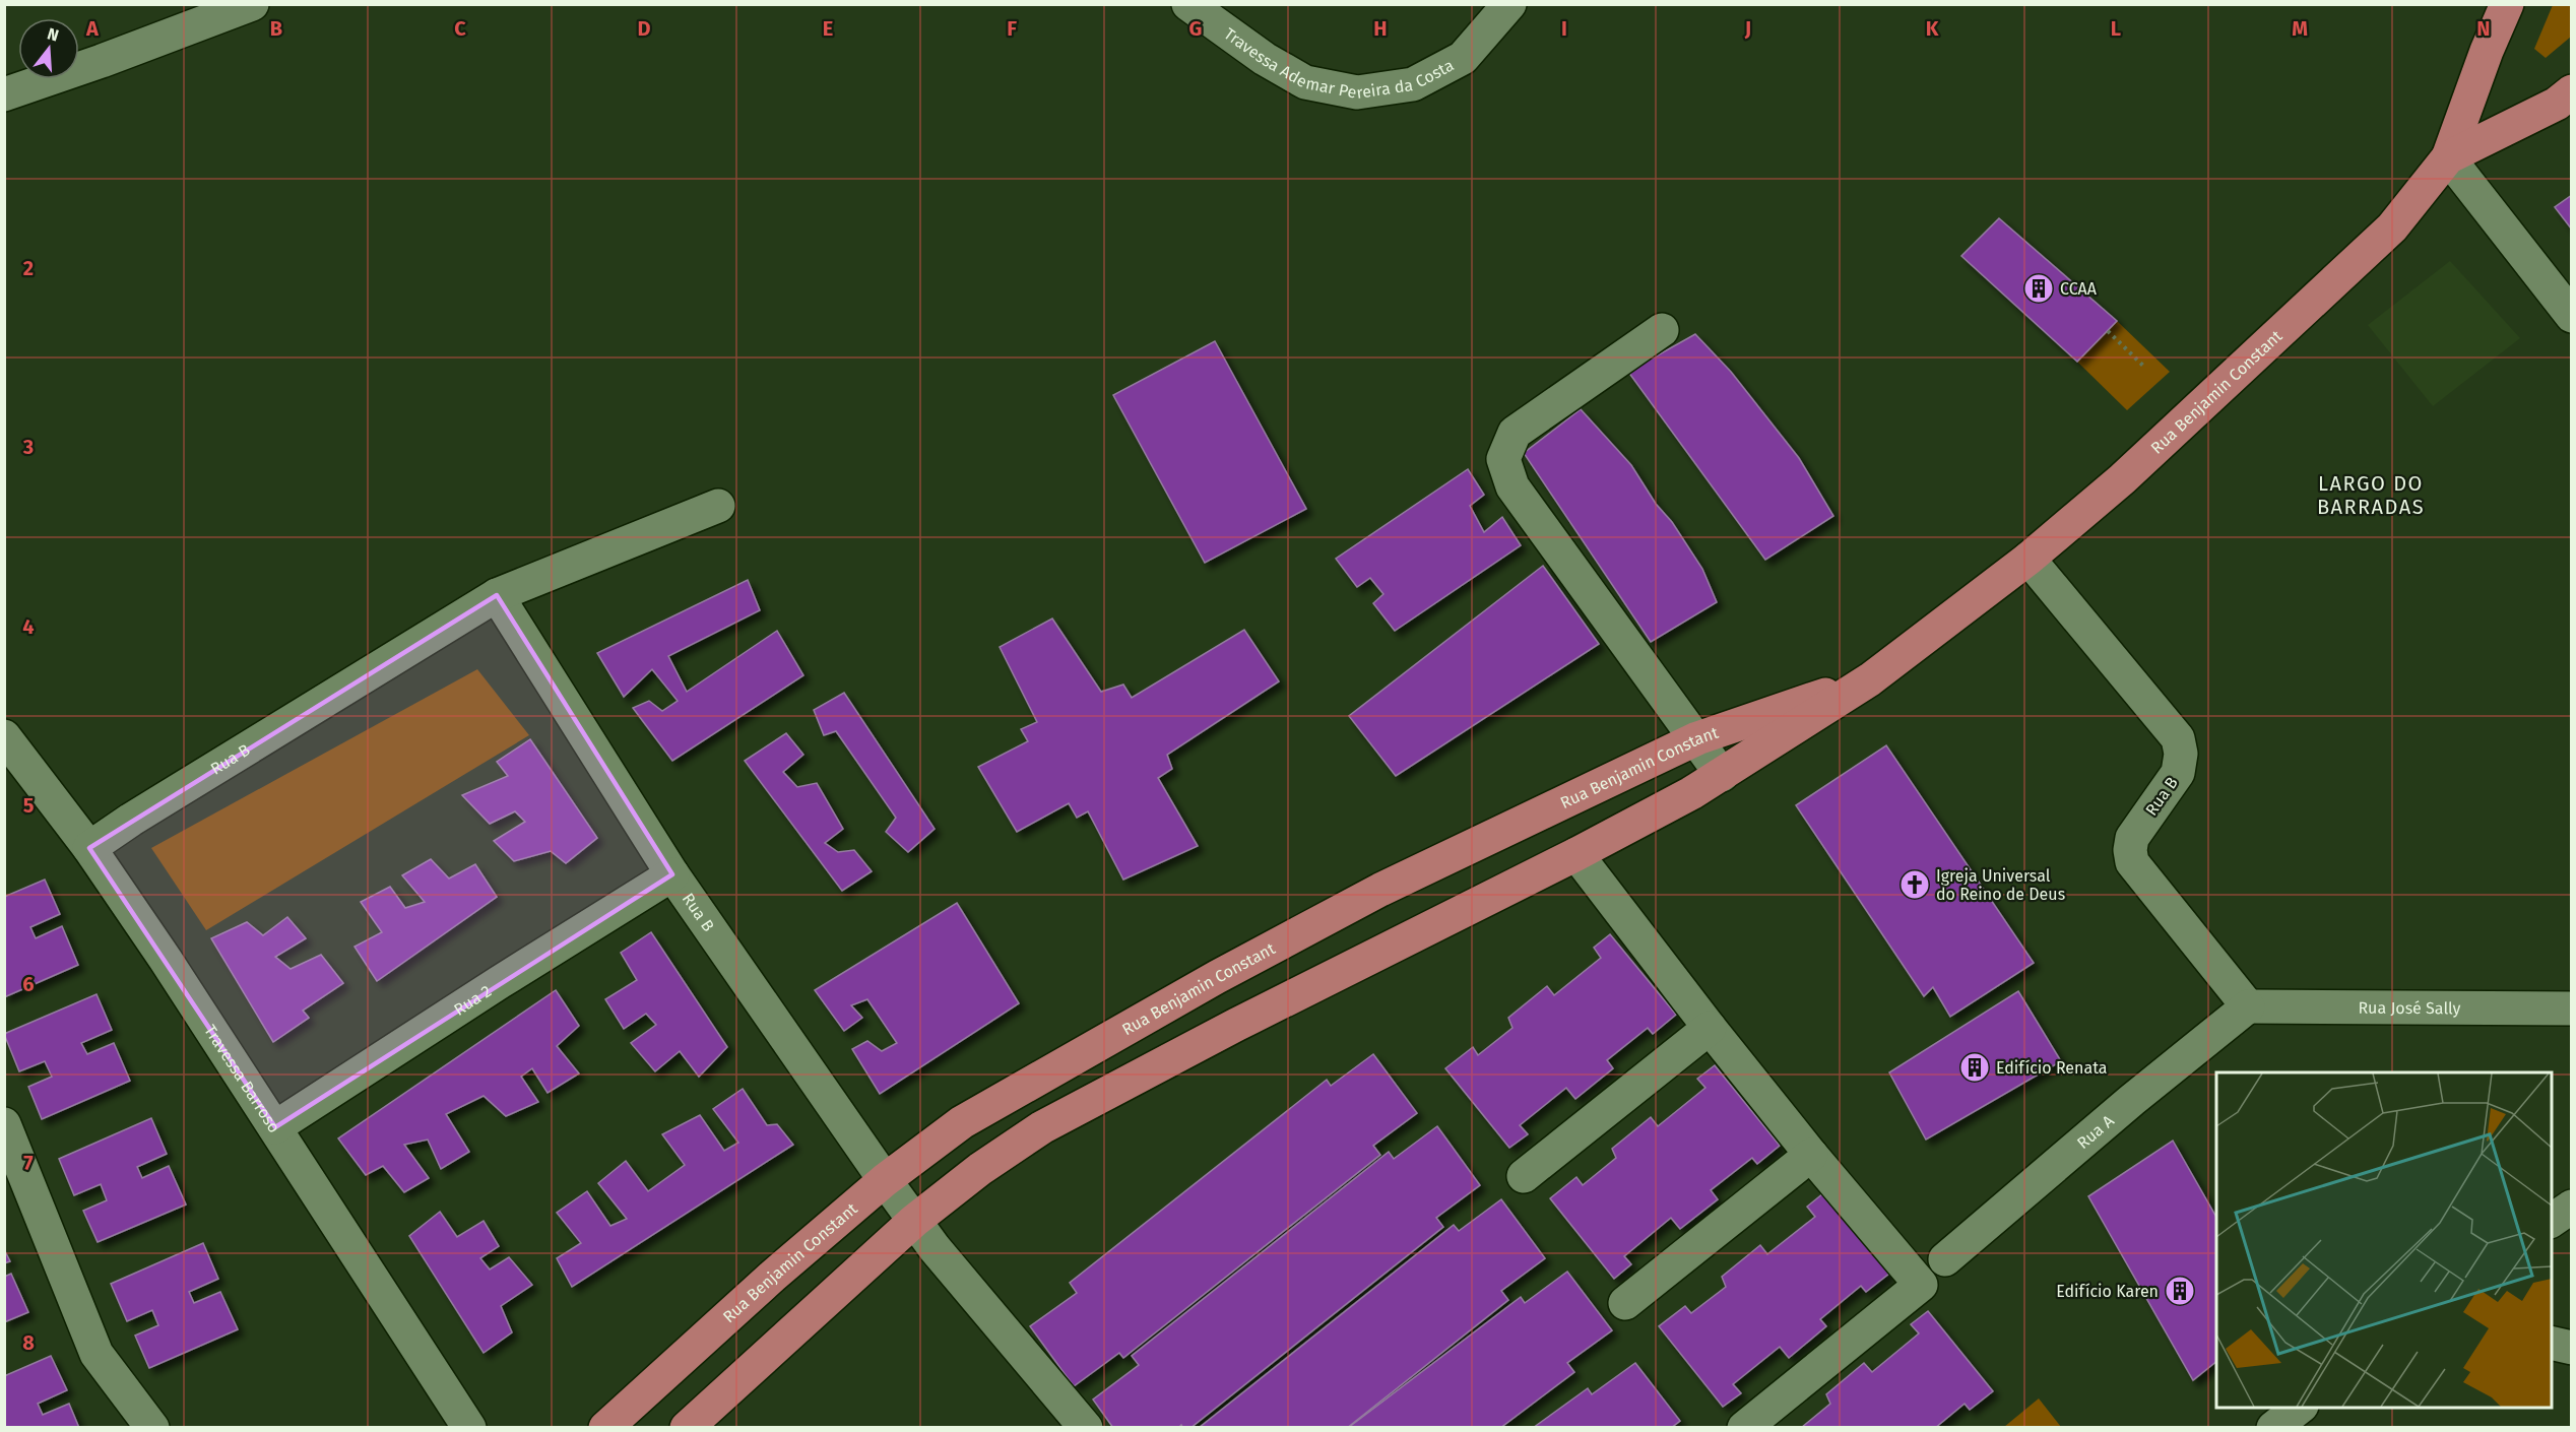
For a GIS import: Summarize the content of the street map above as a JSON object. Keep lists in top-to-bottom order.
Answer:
{
  "streets": {
    "main road": ["Rua Benjamin Constant"],
    "street": [
      "Travessa Ademar Pereira da Costa",
      "Rua B",
      "Rua 2",
      "Rua José Sally",
      "Travessa Barroso",
      "Rua A"
    ]
  },
  "crossings": [
    ["Rua Benjamin Constant", "Rua B"],
    ["Rua B", "Rua 2"],
    ["Rua B", "Rua José Sally"],
    ["Rua B", "Travessa Barroso"],
    ["Rua B", "Rua A"],
    ["Rua 2", "Travessa Barroso"],
    ["Rua José Sally", "Rua A"]
  ],
  "districts": ["LARGO DO BARRADAS"],
  "places": {
    "building": ["CCAA", "Edifício Renata", "Edifício Karen"],
    "church": ["Igreja Universal do Reino de Deus"]
  },
  "north": "top",
  "grid": {
    "columns": [
      "A",
      "B",
      "C",
      "D",
      "E",
      "F",
      "G",
      "H",
      "I",
      "J",
      "K",
      "L",
      "M",
      "N"
    ],
    "rows": [
      "2",
      "3",
      "4",
      "5",
      "6",
      "7",
      "8"
    ]
  }
}
